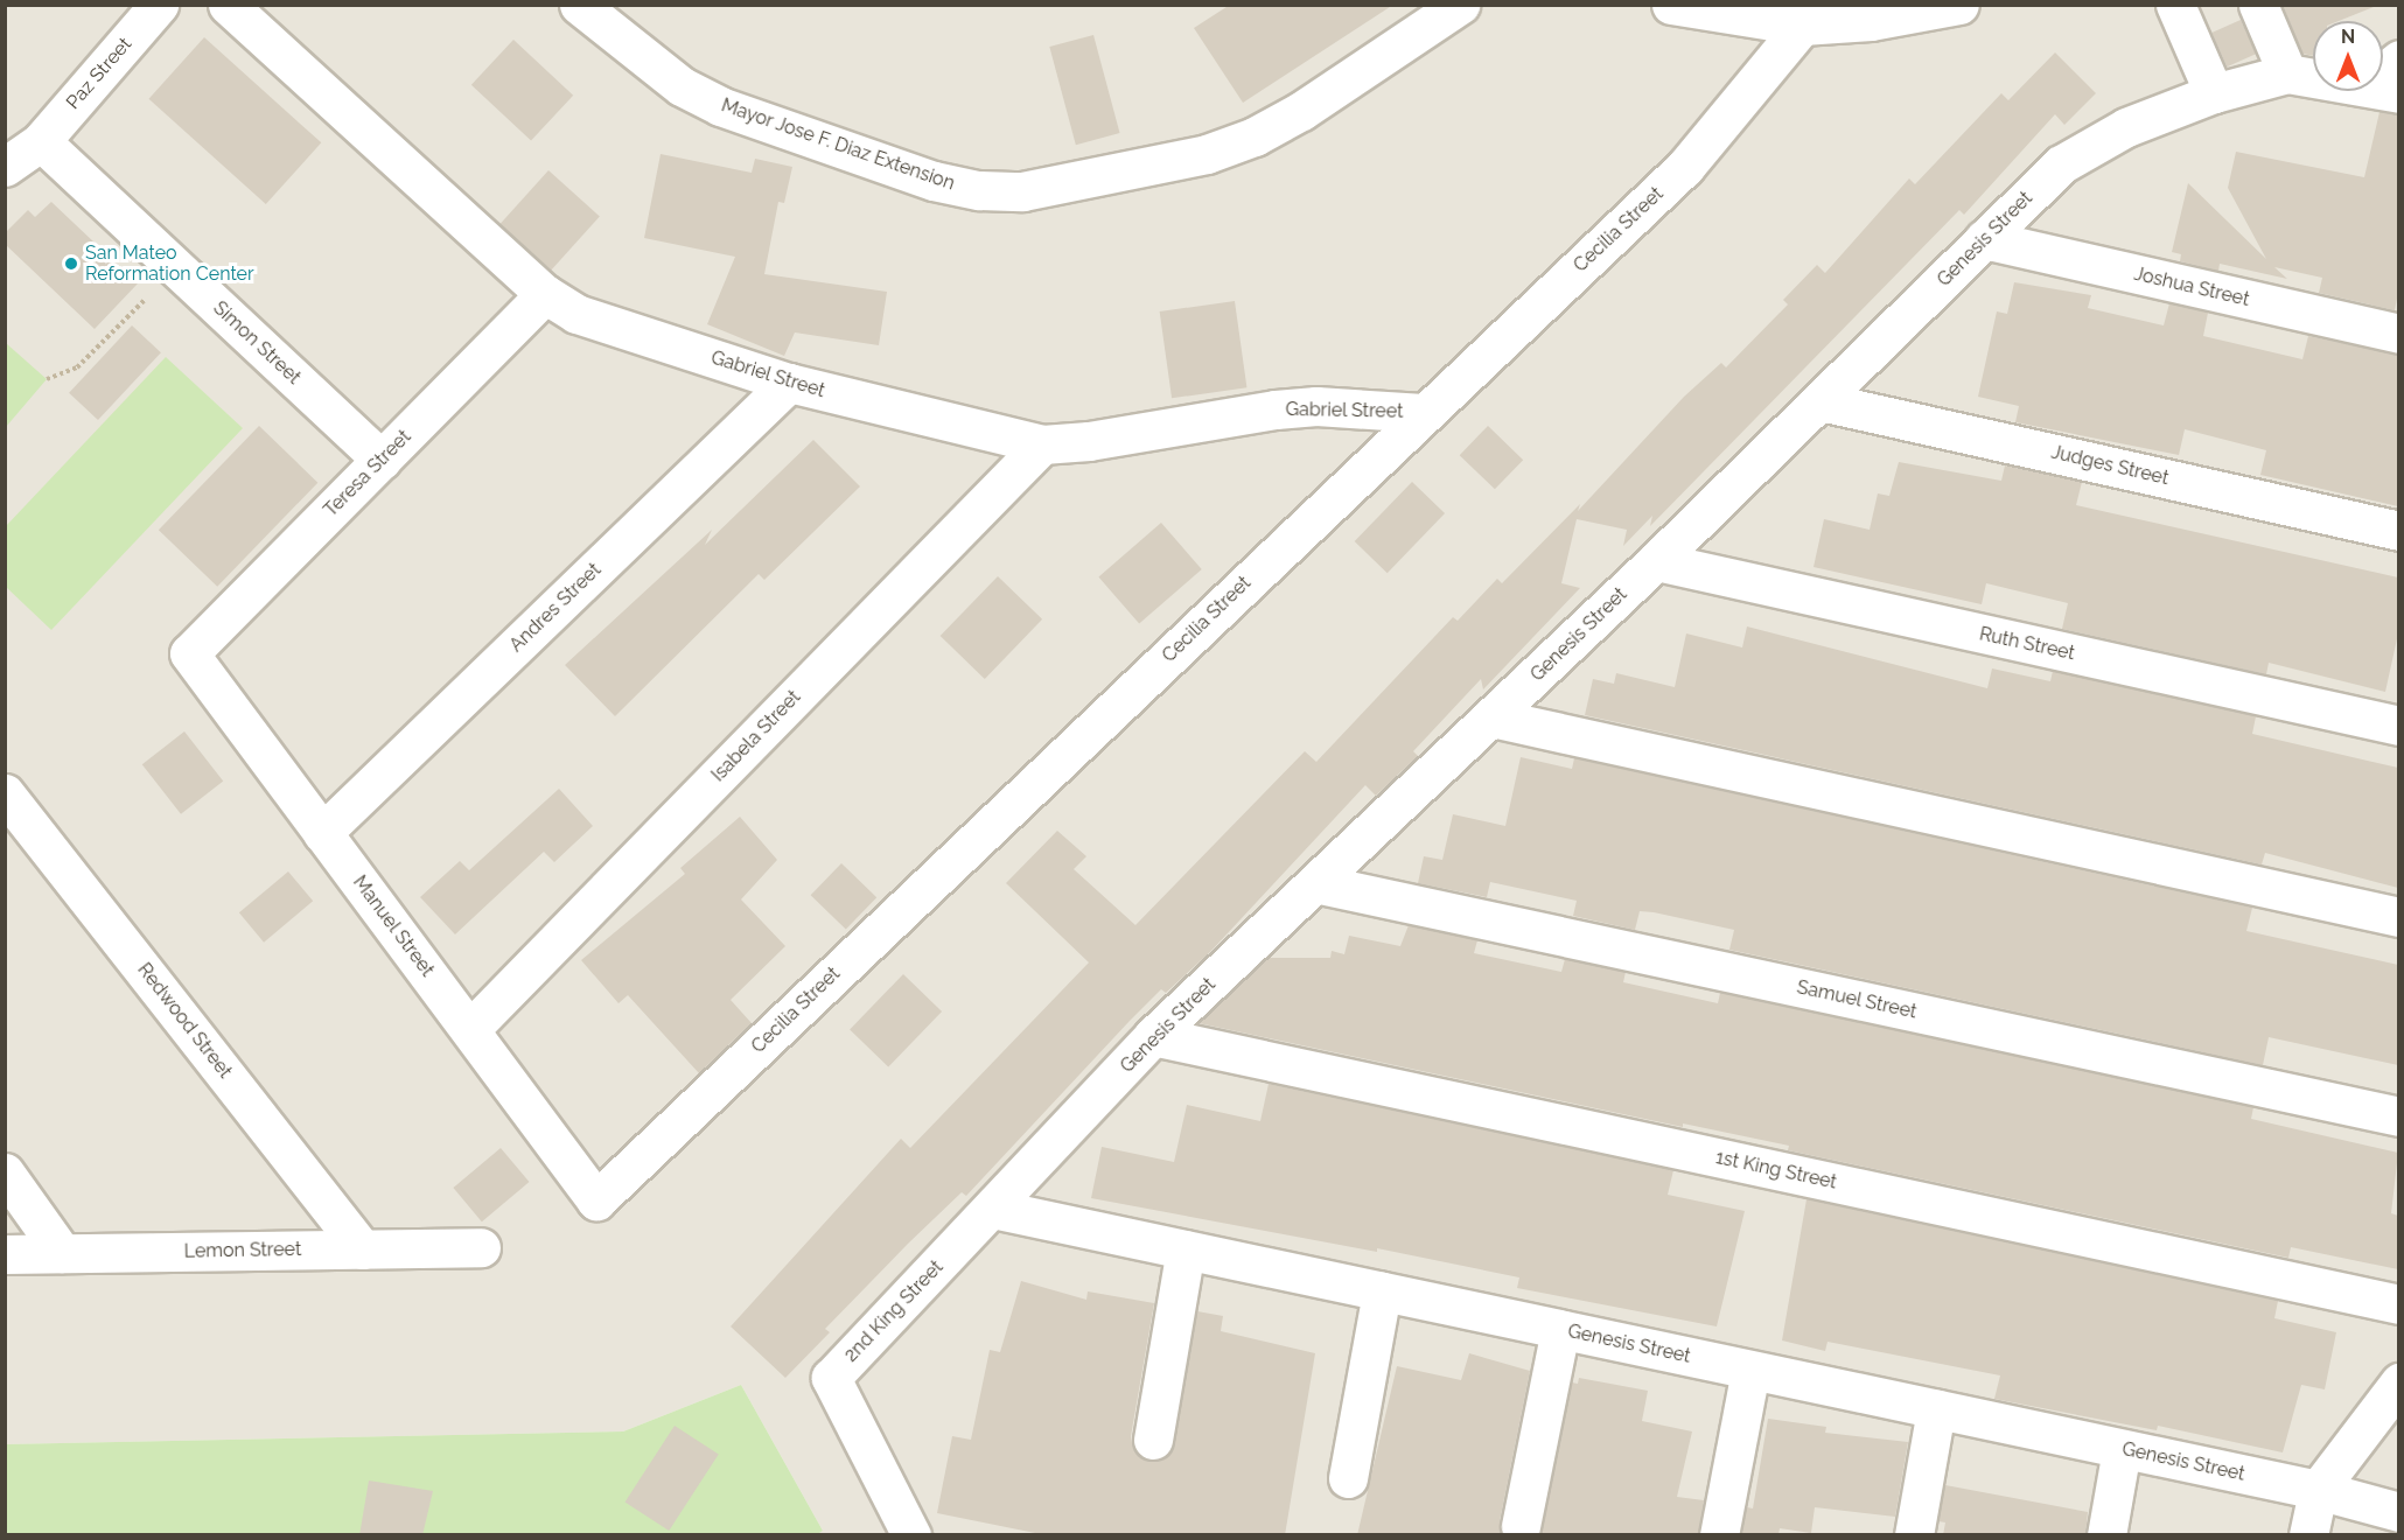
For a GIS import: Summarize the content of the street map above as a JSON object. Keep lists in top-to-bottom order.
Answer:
{
  "streets": {
    "street": [
      "Paz Street",
      "Mayor Jose F. Diaz Extension",
      "Cecilia Street",
      "Genesis Street",
      "Joshua Street",
      "Simon Street",
      "Gabriel Street",
      "Judges Street",
      "Teresa Street",
      "Andres Street",
      "Ruth Street",
      "Isabela Street",
      "Manuel Street",
      "Samuel Street",
      "Redwood Street",
      "1st King Street",
      "Lemon Street",
      "2nd King Street"
    ]
  },
  "crossings": [
    ["Paz Street", "Simon Street"],
    ["Cecilia Street", "Gabriel Street"],
    ["Cecilia Street", "Manuel Street"],
    ["Genesis Street", "Joshua Street"],
    ["Genesis Street", "Judges Street"],
    ["Genesis Street", "Ruth Street"],
    ["Genesis Street", "Samuel Street"],
    ["Genesis Street", "1st King Street"],
    ["Genesis Street", "2nd King Street"],
    ["Simon Street", "Teresa Street"],
    ["Gabriel Street", "Teresa Street"],
    ["Gabriel Street", "Andres Street"],
    ["Gabriel Street", "Isabela Street"],
    ["Teresa Street", "Manuel Street"],
    ["Andres Street", "Manuel Street"],
    ["Isabela Street", "Manuel Street"],
    ["Redwood Street", "Lemon Street"]
  ],
  "places": ["San Mateo Reformation Center"],
  "north": "top"
}
